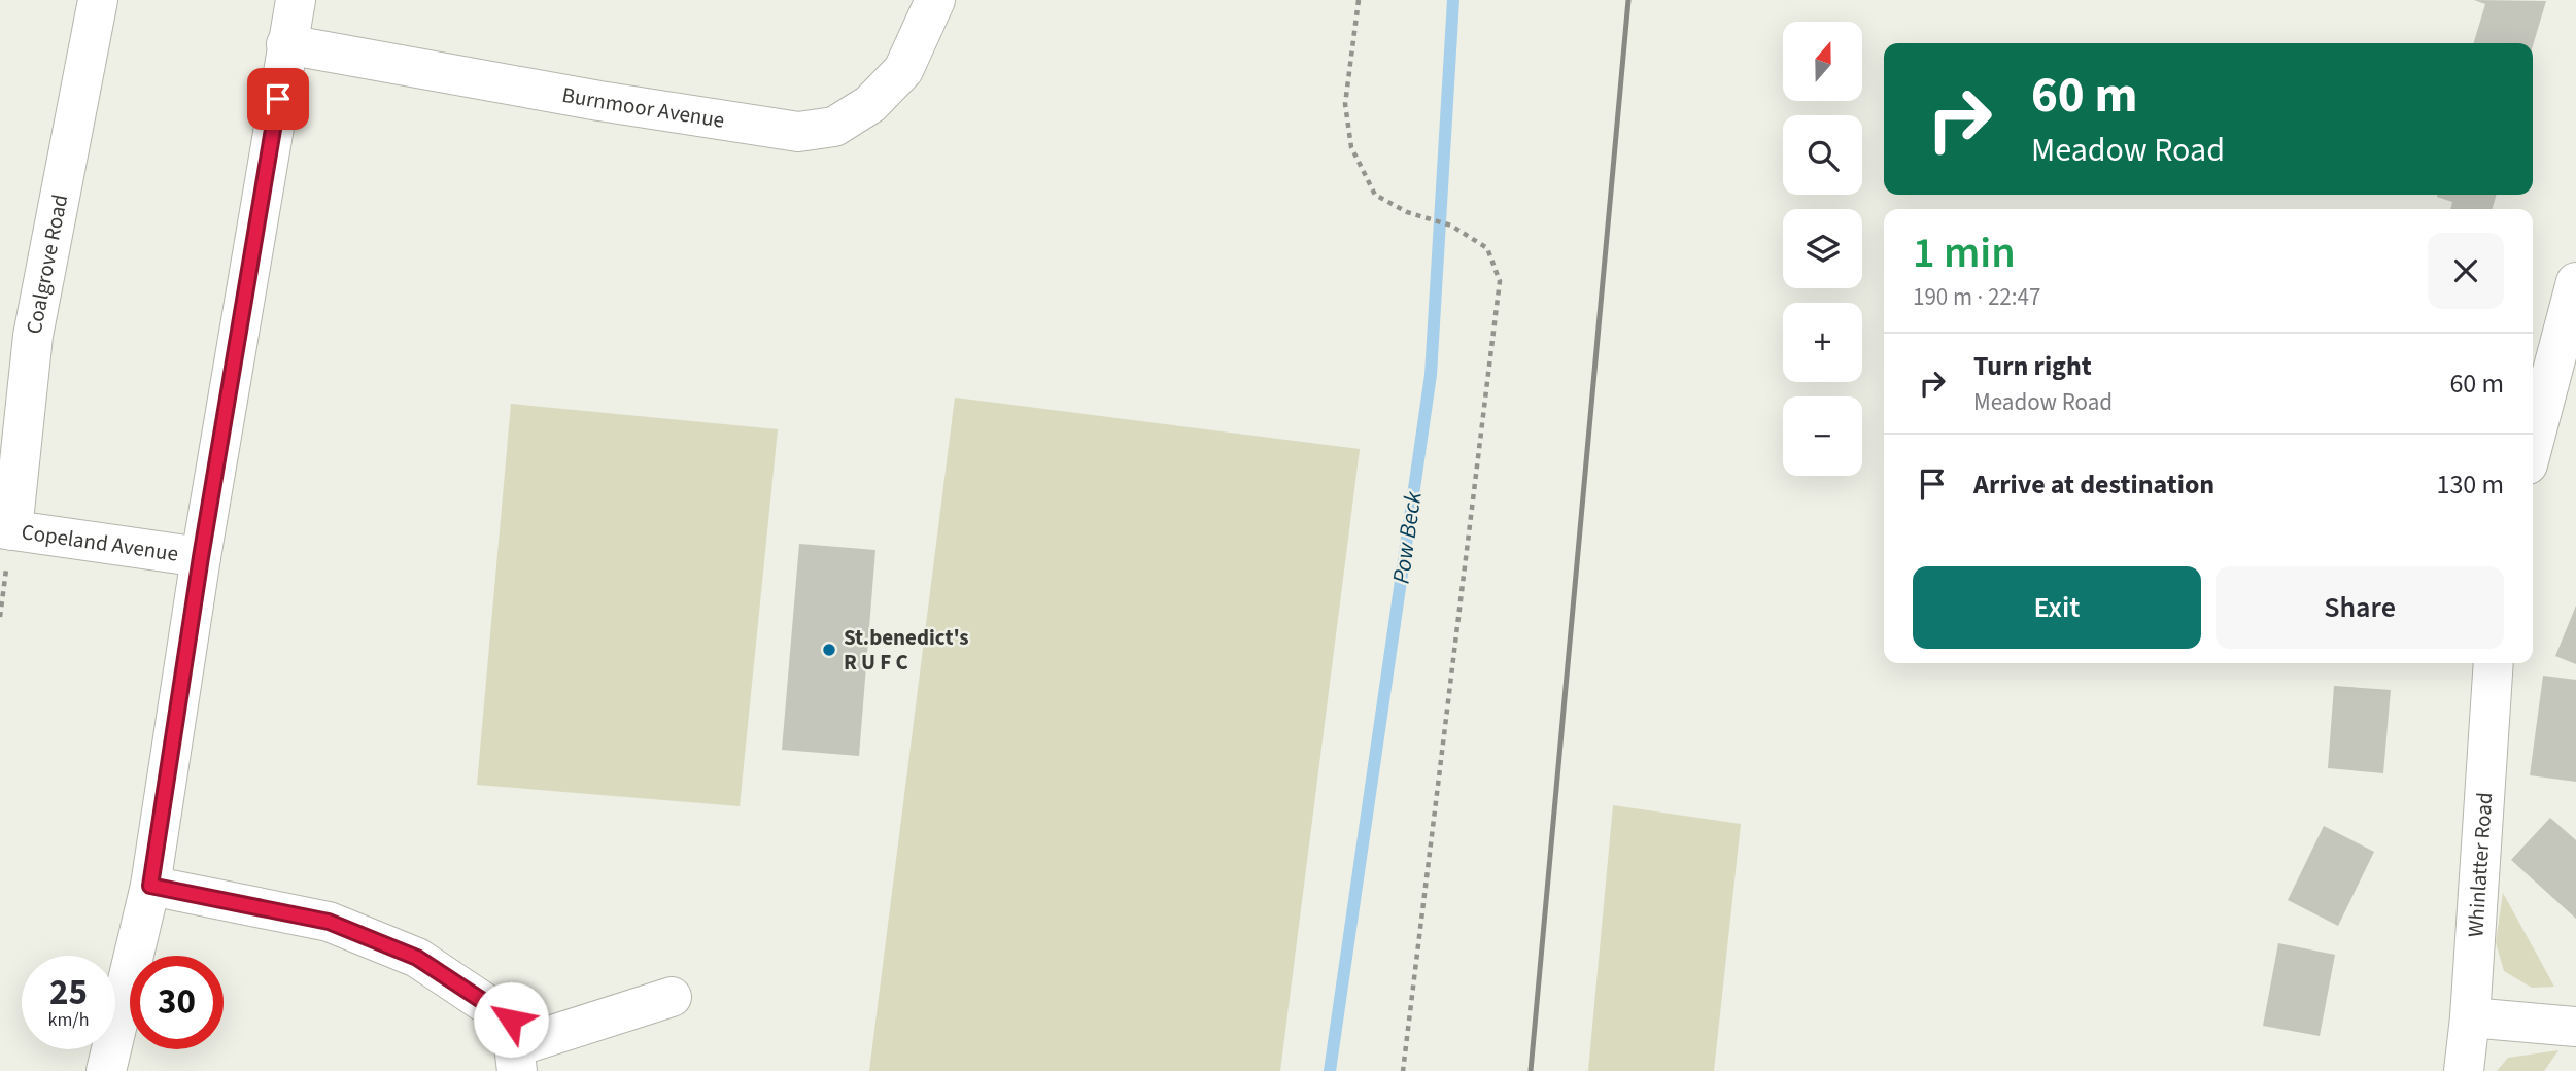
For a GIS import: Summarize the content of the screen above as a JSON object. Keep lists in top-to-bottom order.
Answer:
{
  "streets": {
    "street": [
      "Burnmoor Avenue",
      "Coalgrove Road",
      "Copeland Avenue",
      "Whinlatter Road"
    ]
  },
  "crossings": [
    ["Coalgrove Road", "Copeland Avenue"]
  ],
  "water": ["Pow Beck"],
  "places": ["St.benedict's R U F C"],
  "north": "top",
  "page": {
    "map_buttons": ["+", "−"],
    "turn": ["60 m", "Meadow Road"],
    "heading": ["1 min", "190 m · 22:47"],
    "list": [
      {
        "name": "Turn right",
        "note": "Meadow Road",
        "value": "60 m"
      },
      {
        "name": "Arrive at destination",
        "value": "130 m"
      }
    ],
    "buttons": ["Exit", "Share"],
    "speed": "25 km/h",
    "limit": "30"
  }
}
